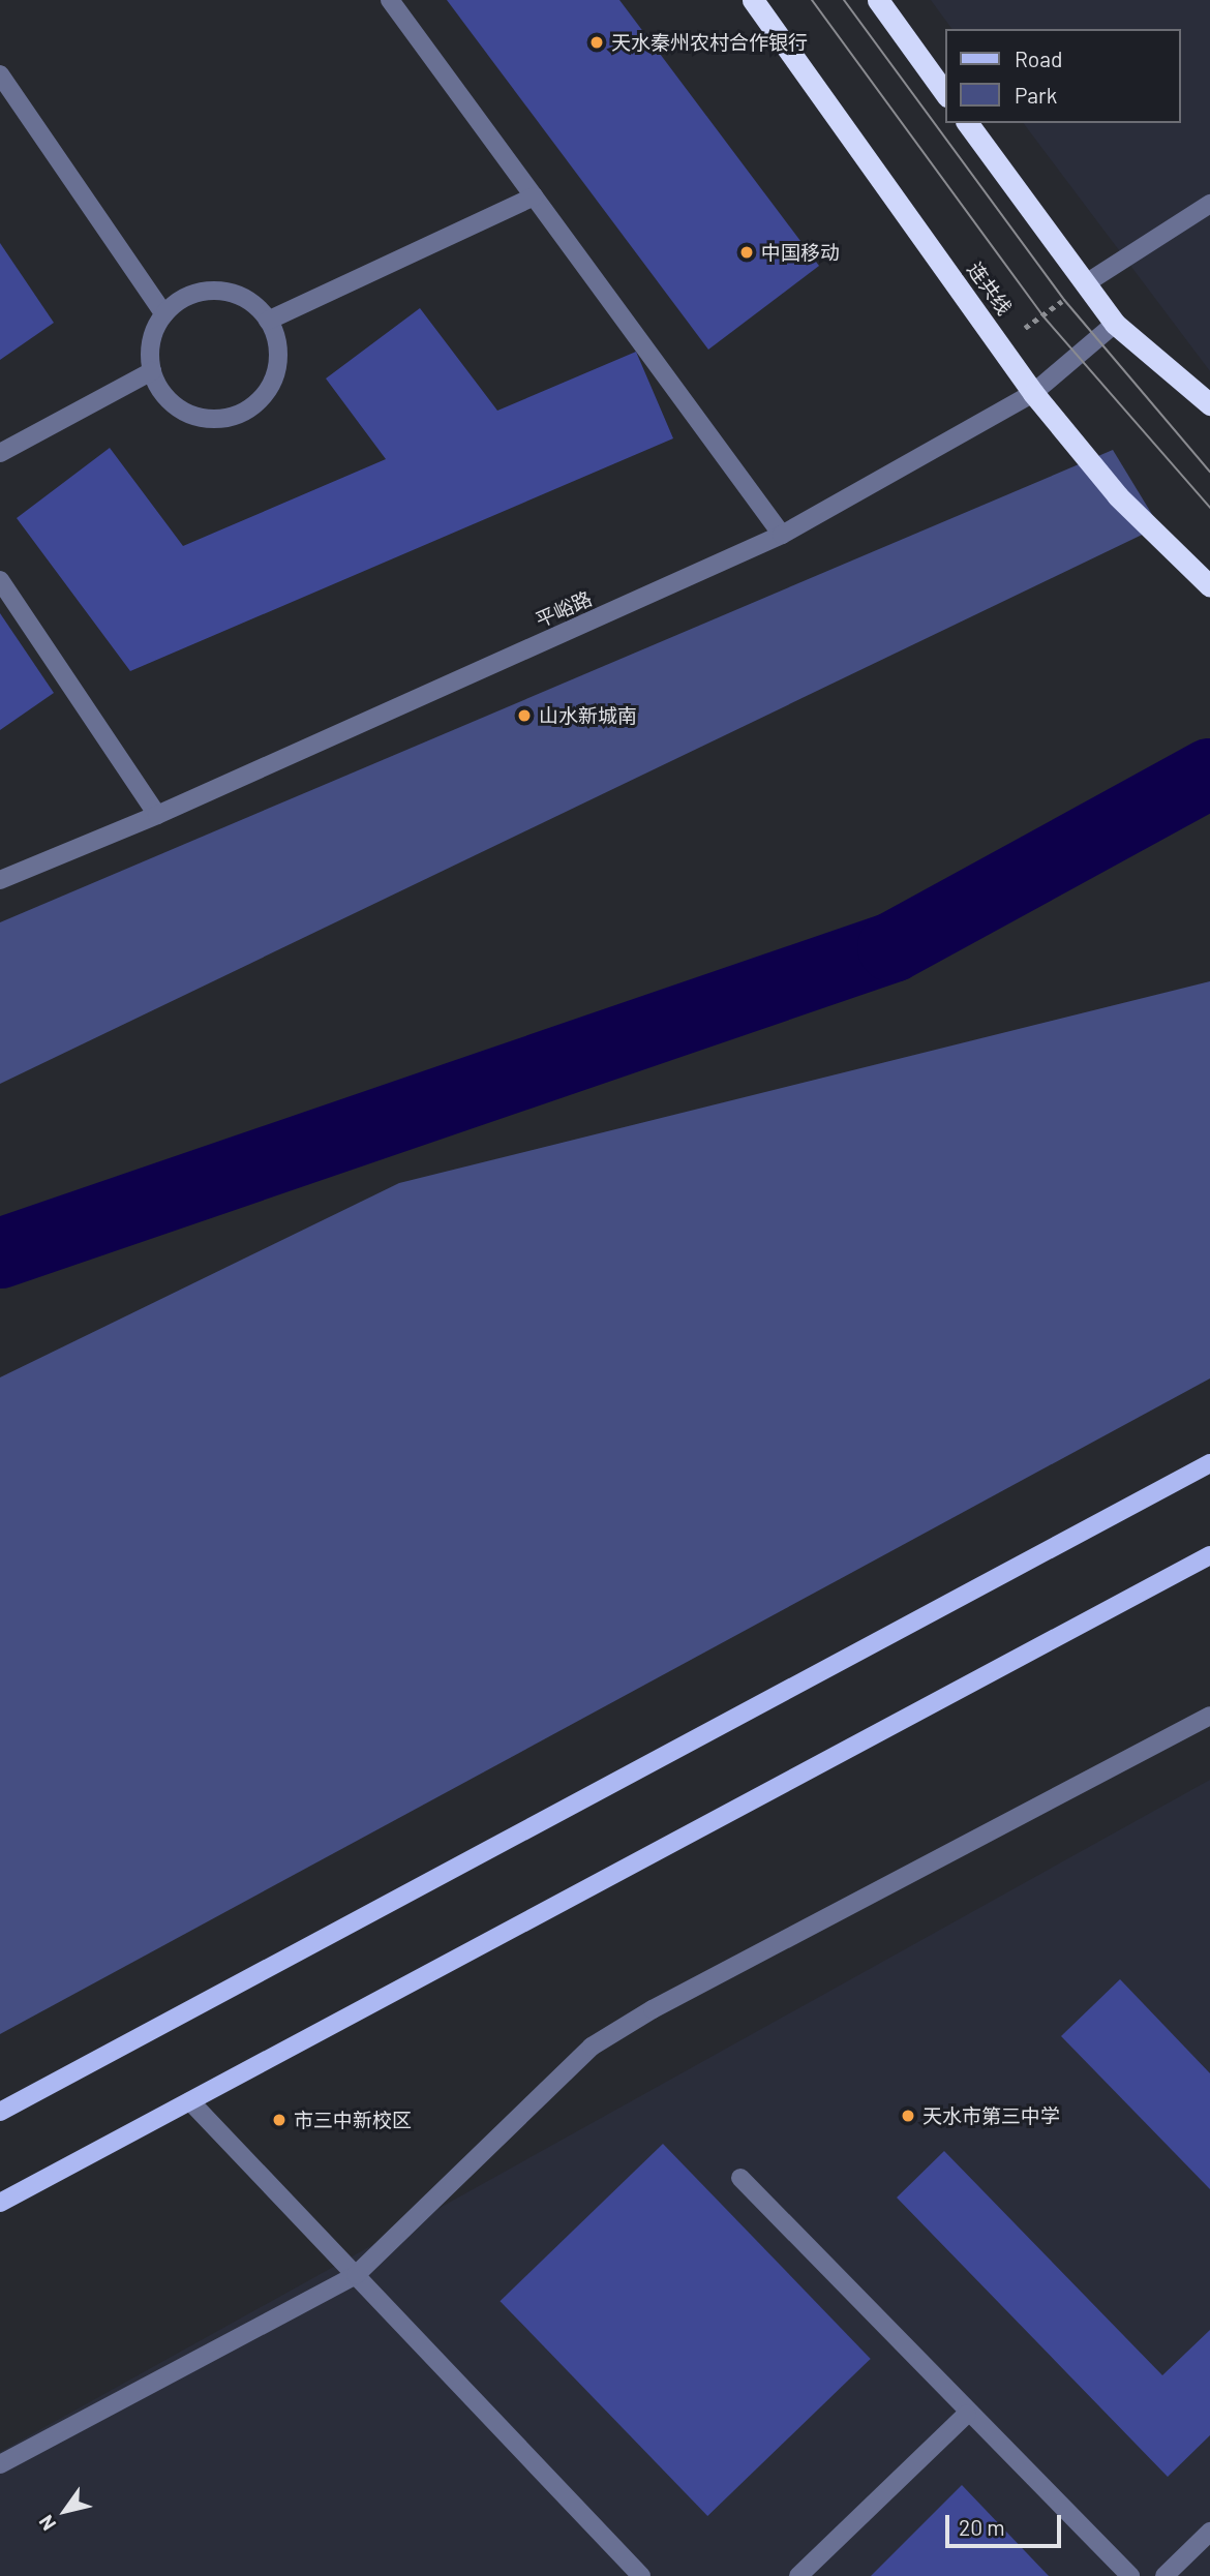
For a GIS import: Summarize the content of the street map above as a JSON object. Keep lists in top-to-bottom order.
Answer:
{
  "streets": {
    "highway": ["连共线"],
    "street": ["平峪路"]
  },
  "crossings": [
    ["连共线", "平峪路"]
  ],
  "places": [
    "天水秦州农村合作银行",
    "中国移动",
    "山水新城南",
    "天水市第三中学",
    "市三中新校区"
  ],
  "legend": ["Road", "Park"],
  "scale_bar": "20 m",
  "north": "bottom left"
}
